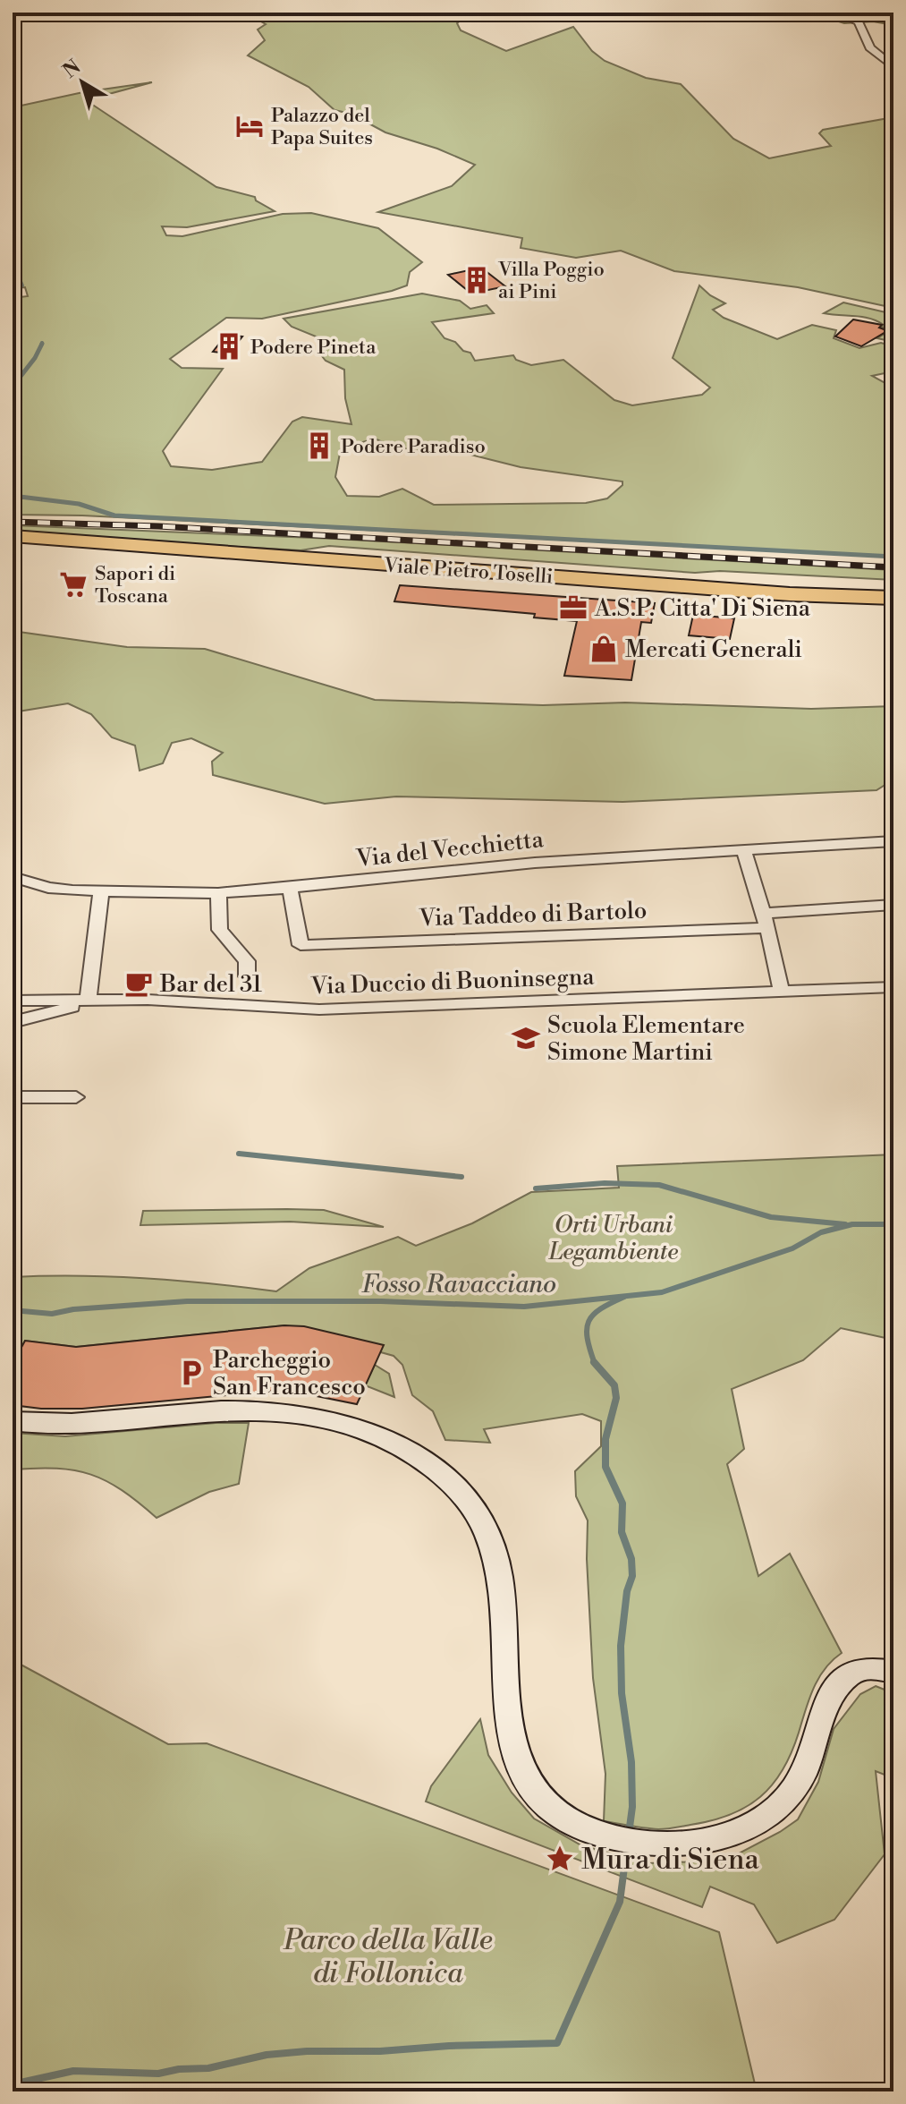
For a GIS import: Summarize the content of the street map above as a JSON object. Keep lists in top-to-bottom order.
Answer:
{
  "streets": {
    "main road": ["Viale Pietro Toselli"],
    "street": ["Via del Vecchietta", "Via Taddeo di Bartolo", "Via Duccio di Buoninsegna"]
  },
  "crossings": [
    ["Via del Vecchietta", "Via Taddeo di Bartolo"]
  ],
  "water": ["Fosso Ravacciano"],
  "parks": ["Orti Urbani Legambiente", "Parco della Valle di Follonica"],
  "places": {
    "hotel": ["Palazzo del Papa Suites"],
    "building": ["Villa Poggio ai Pini", "Podere Pineta", "Podere Paradiso"],
    "supermarket": ["Sapori di Toscana"],
    "office": ["A.S.P. Citta' Di Siena"],
    "shop": ["Mercati Generali"],
    "cafe": ["Bar del 31"],
    "school or university": ["Scuola Elementare Simone Martini"],
    "parking": ["Parcheggio San Francesco"],
    "place": ["Mura di Siena"]
  },
  "north": "top left"
}
